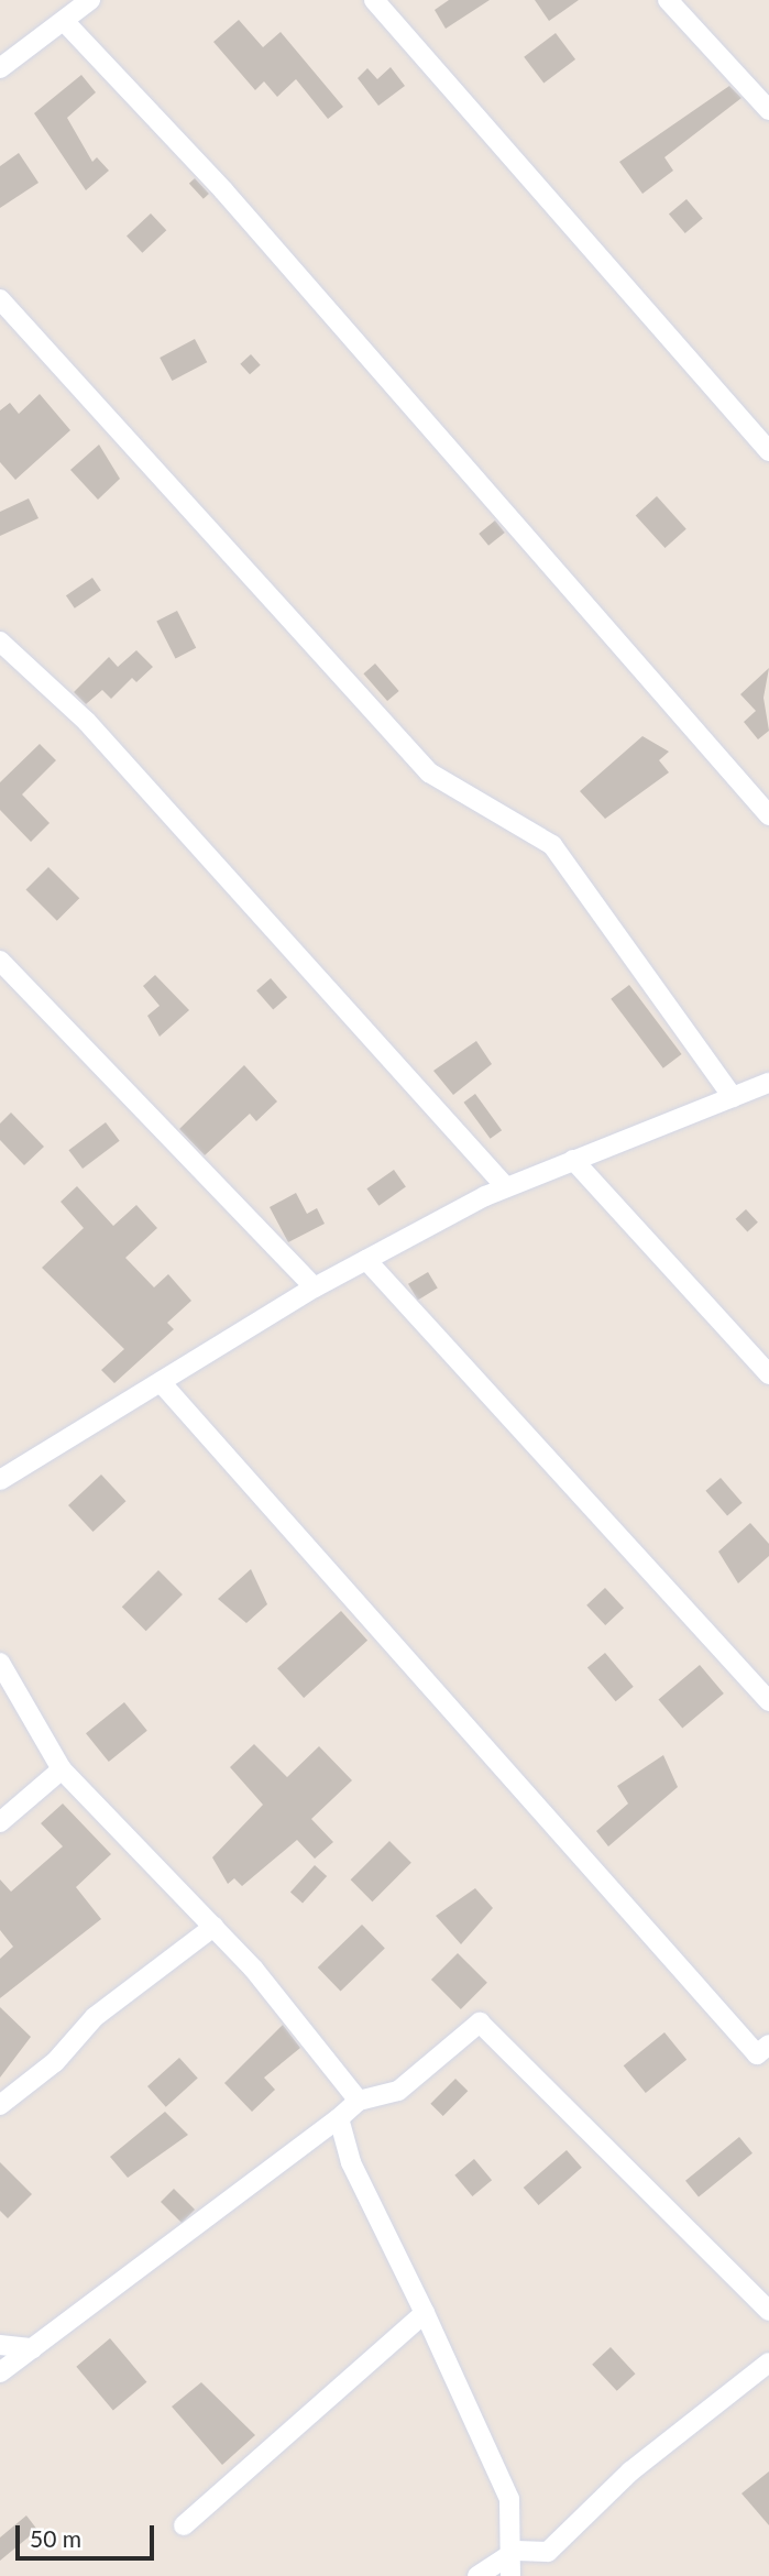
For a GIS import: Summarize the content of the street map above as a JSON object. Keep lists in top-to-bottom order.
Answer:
{
  "scale_bar": "50 m"
}
